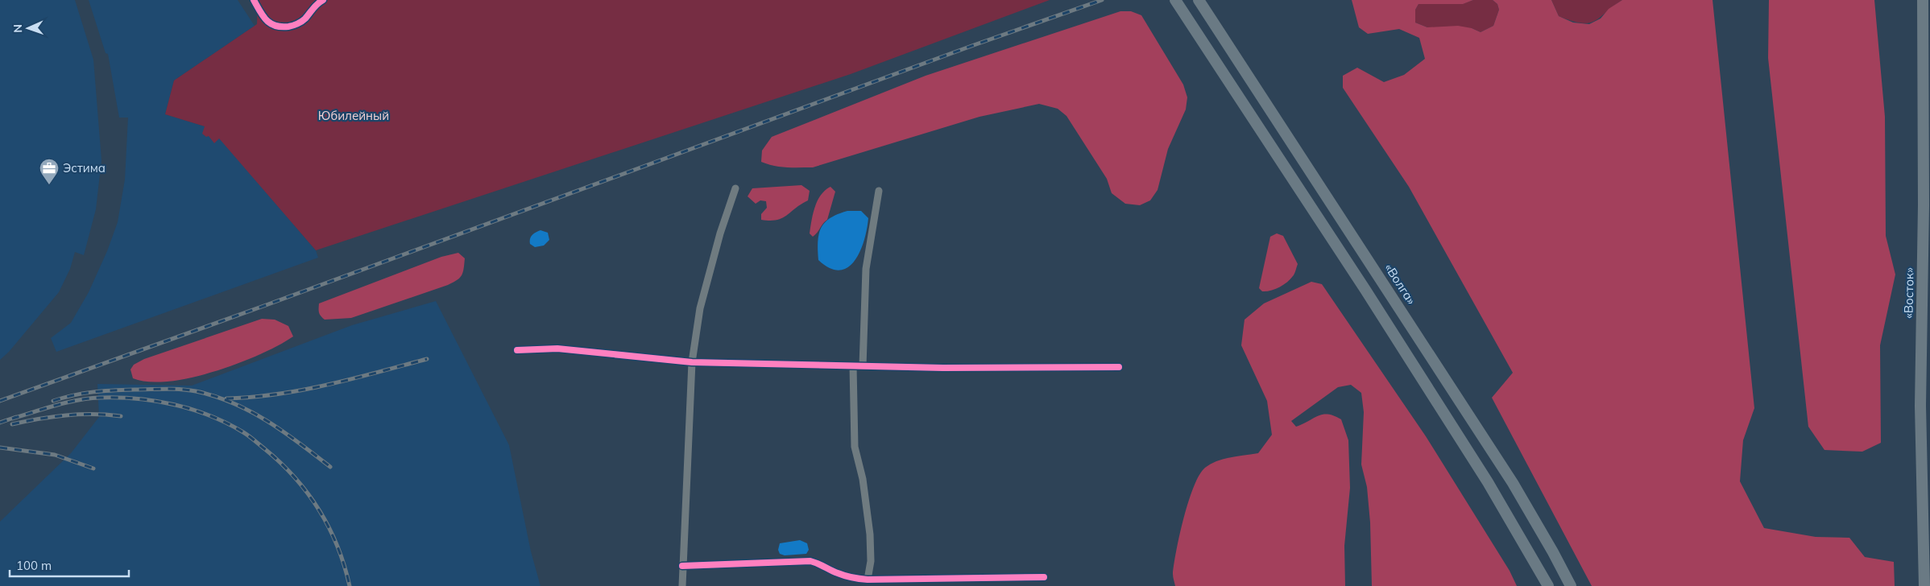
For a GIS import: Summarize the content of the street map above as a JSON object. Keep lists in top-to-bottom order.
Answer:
{
  "streets": {
    "highway": ["«Волга»", "«Восток»"]
  },
  "parks": ["Юбилейный"],
  "places": {
    "office": ["Эстима"]
  },
  "scale_bar": "100 m",
  "north": "left"
}
